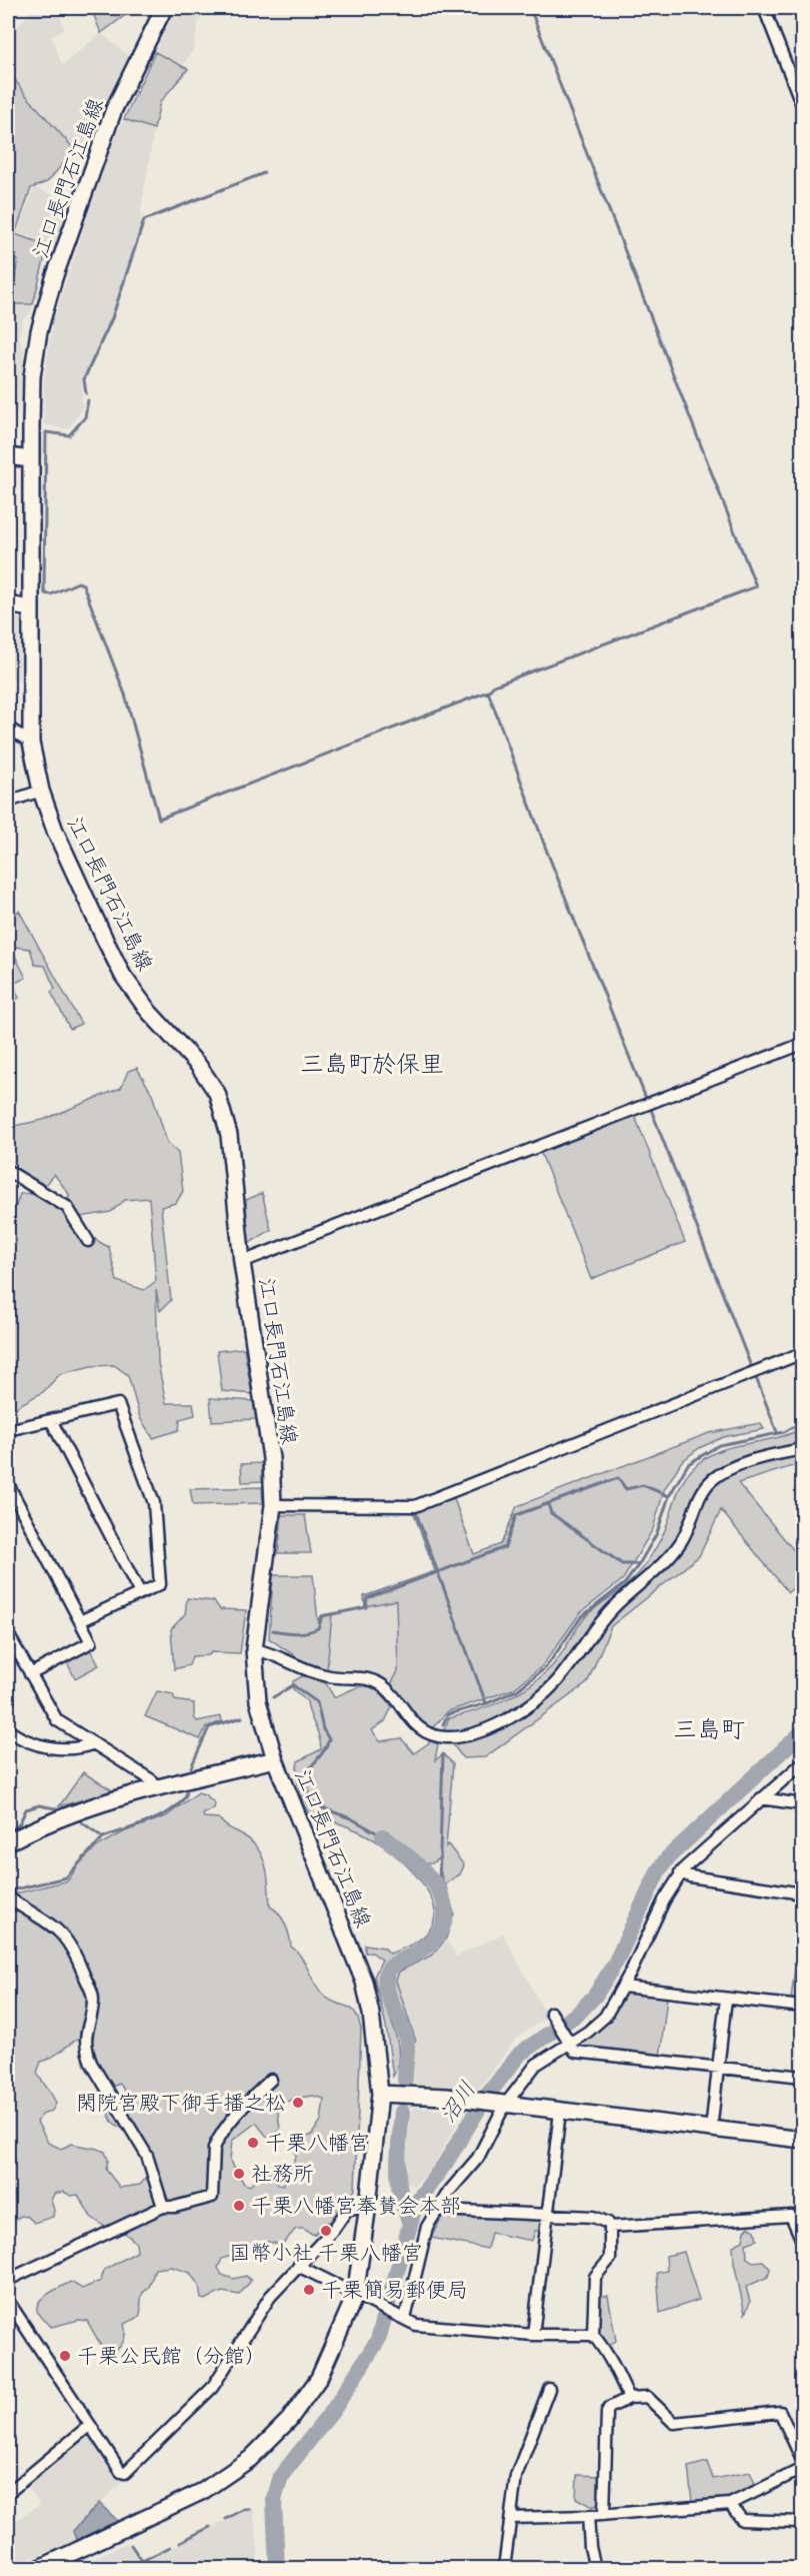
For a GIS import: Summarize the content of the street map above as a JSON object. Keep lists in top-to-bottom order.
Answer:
{
  "streets": {
    "main road": ["江口長門石江島線"]
  },
  "districts": ["三島町於保里", "三島町"],
  "water": ["沼川"],
  "places": [
    "閑院宮殿下御手播之松",
    "千栗八幡宮",
    "社務所",
    "千栗八幡宮奉賛会本部",
    "国幣小社 千栗八幡宮",
    "千栗簡易郵便局",
    "千栗公民館（分館）"
  ]
}
